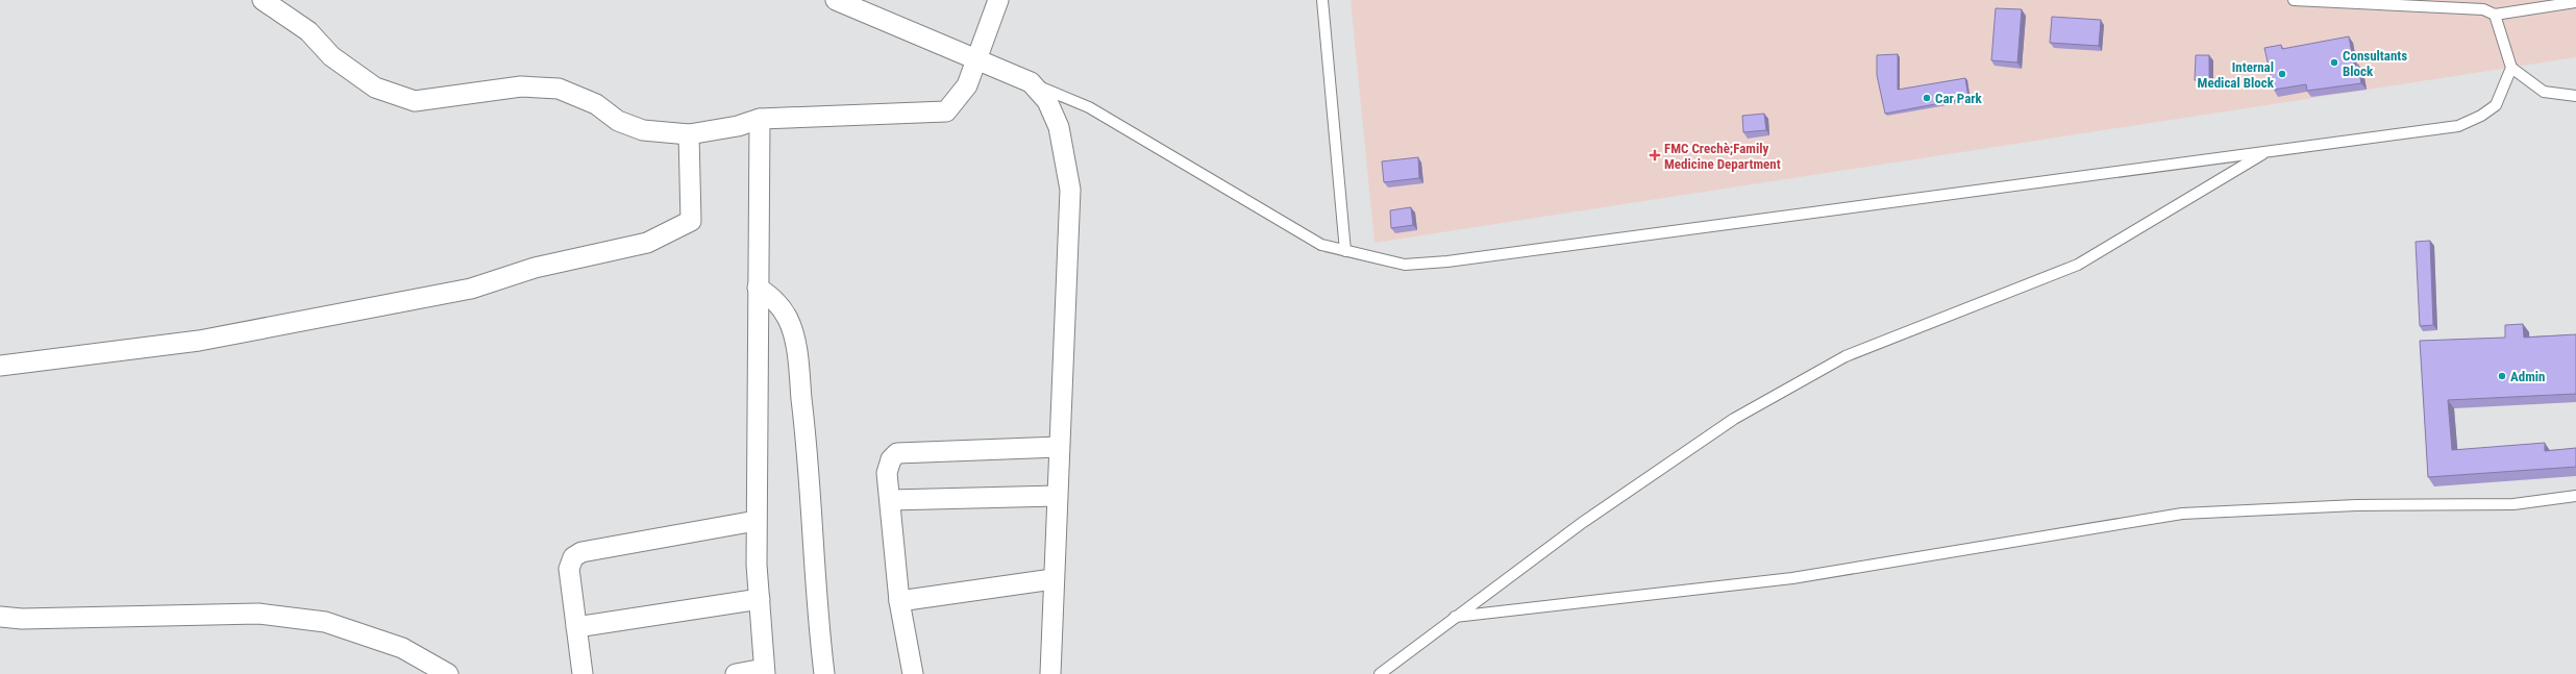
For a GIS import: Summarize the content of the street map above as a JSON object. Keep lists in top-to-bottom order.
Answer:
{
  "places": {
    "other": [
      "Consultants Block",
      "Internal Medical Block",
      "Car Park",
      "Admin"
    ],
    "health": ["FMC Crechè;Family Medicine Department"]
  }
}
